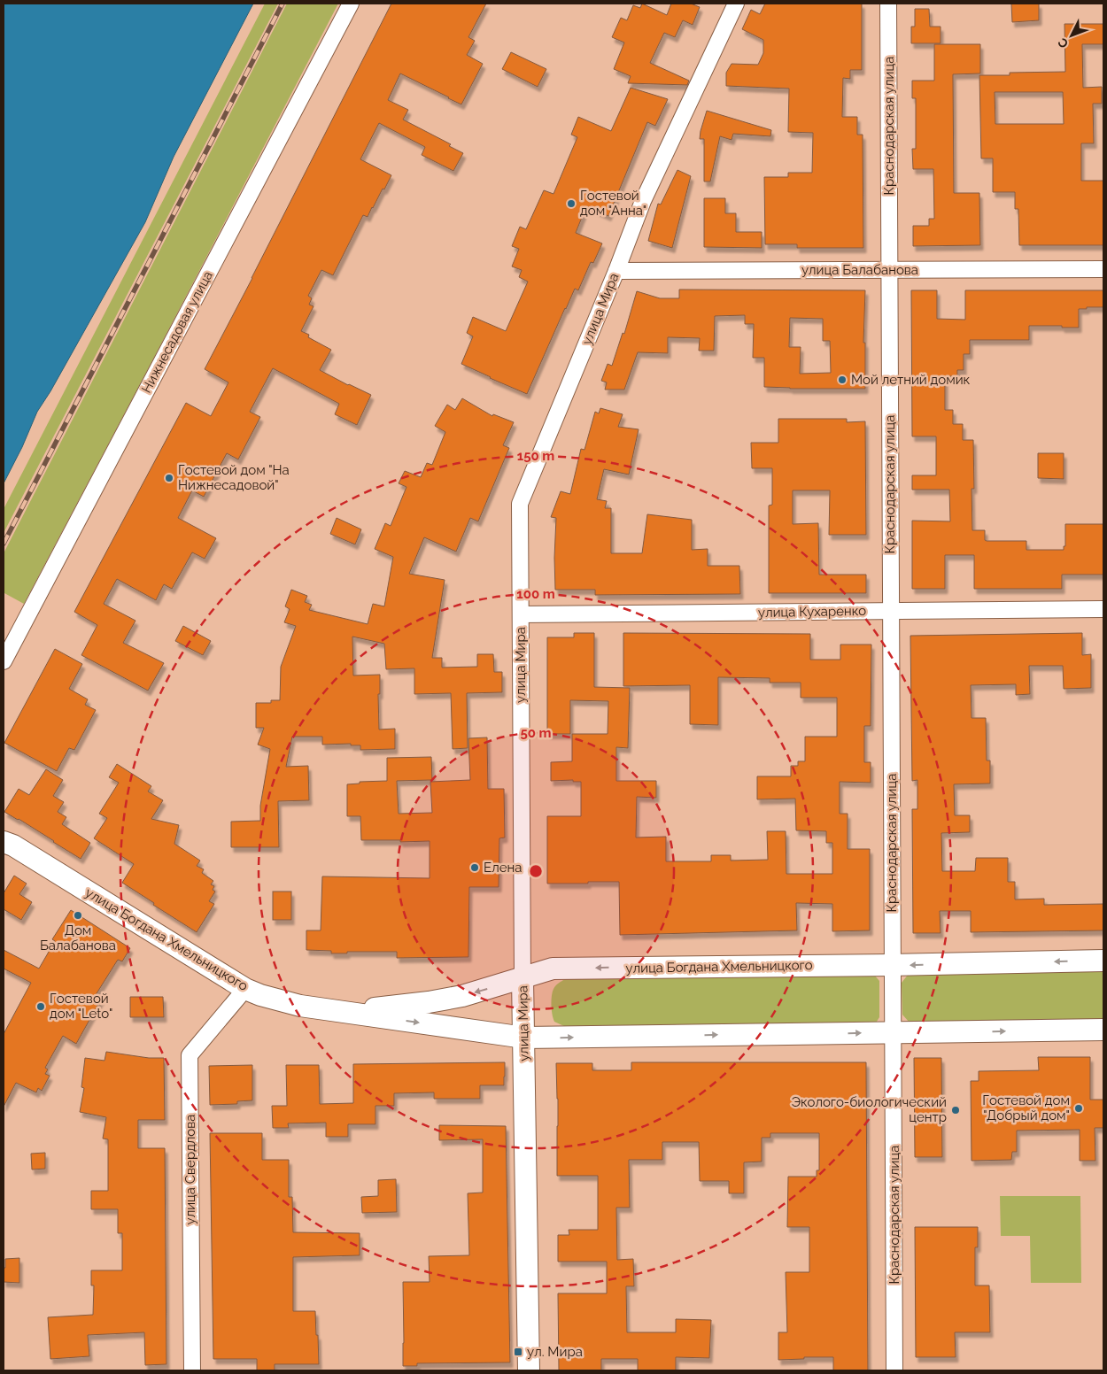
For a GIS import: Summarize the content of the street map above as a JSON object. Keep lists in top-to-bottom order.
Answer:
{
  "streets": {
    "main road": ["улица Мира", "улица Богдана Хмельницкого"],
    "street": [
      "Краснодарская улица",
      "улица Балабанова",
      "Нижнесадовая улица",
      "улица Кухаренко",
      "улица Свердлова"
    ]
  },
  "crossings": [
    ["Краснодарская улица", "улица Балабанова"],
    ["Краснодарская улица", "улица Кухаренко"],
    ["Краснодарская улица", "улица Богдана Хмельницкого"],
    ["улица Балабанова", "улица Мира"],
    ["улица Мира", "улица Кухаренко"],
    ["улица Мира", "улица Богдана Хмельницкого"],
    ["улица Богдана Хмельницкого", "улица Свердлова"]
  ],
  "places": {
    "other": [
      "Гостевой дом \"Анна\"",
      "Мой летний домик",
      "Гостевой дом \"На Нижнесадовой\"",
      "Елена",
      "Дом Балабанова",
      "Гостевой дом \"Leto\"",
      "Гостевой дом \"Добрый дом\"",
      "Эколого-биологический центр"
    ],
    "transit": ["ул. Мира"]
  },
  "north": "bottom left",
  "rings": ["150 m", "100 m", "50 m"]
}
